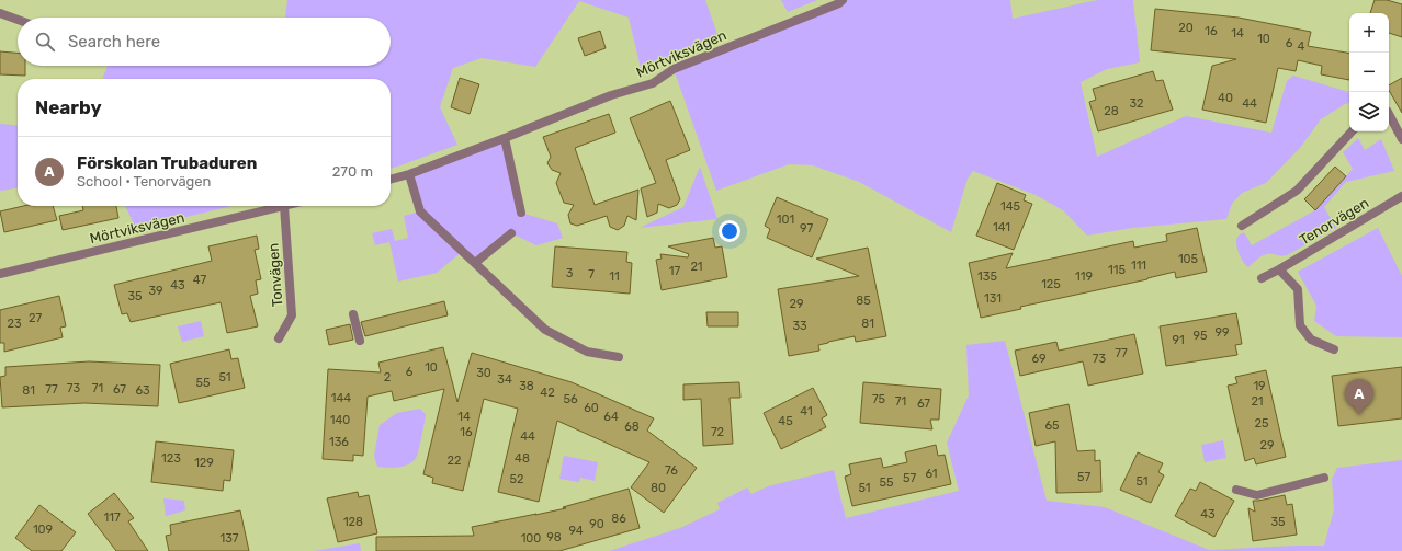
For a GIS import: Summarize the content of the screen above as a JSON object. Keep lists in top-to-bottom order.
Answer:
{
  "streets": {
    "street": ["Mörtviksvägen", "Tenorvägen", "Tonvägen"]
  },
  "crossings": [
    ["Mörtviksvägen", "Tonvägen"]
  ],
  "house_numbers": [
    "20",
    "16",
    "14",
    "10",
    "6",
    "4",
    "40",
    "32",
    "44",
    "28",
    "145",
    "101",
    "141",
    "97",
    "105",
    "111",
    "21",
    "115",
    "17",
    "3",
    "7",
    "11",
    "135",
    "119",
    "47",
    "125",
    "43",
    "39",
    "35",
    "131",
    "85",
    "29",
    "27",
    "23",
    "81",
    "33",
    "99",
    "95",
    "91",
    "77",
    "69",
    "73",
    "10",
    "6",
    "30",
    "51",
    "2",
    "34",
    "55",
    "38",
    "19",
    "73",
    "71",
    "77",
    "67",
    "81",
    "63",
    "42",
    "144",
    "56",
    "75",
    "71",
    "21",
    "67",
    "60",
    "41",
    "14",
    "64",
    "140",
    "45",
    "25",
    "65",
    "68",
    "16",
    "72",
    "44",
    "136",
    "29",
    "123",
    "48",
    "22",
    "129",
    "76",
    "61",
    "57",
    "57",
    "52",
    "51",
    "55",
    "80",
    "51",
    "43",
    "117",
    "86",
    "128",
    "35",
    "90",
    "109",
    "94",
    "98",
    "137",
    "100"
  ],
  "page": {
    "map_buttons": ["+", "−"],
    "search": "Search here",
    "heading": "Nearby",
    "list": [
      {
        "mark": "A",
        "name": "Förskolan Trubaduren",
        "note": "School · Tenorvägen",
        "value": "270 m"
      }
    ],
    "pins": "A"
  }
}
